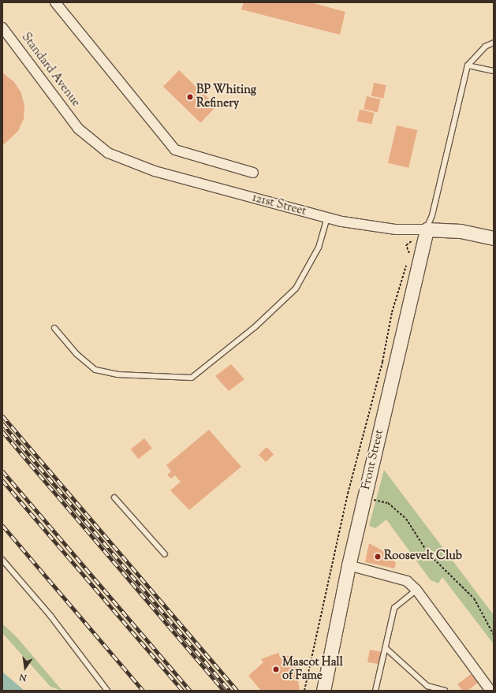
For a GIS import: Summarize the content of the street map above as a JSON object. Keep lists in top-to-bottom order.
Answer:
{
  "streets": {
    "street": ["Standard Avenue", "121st Street", "Front Street"]
  },
  "crossings": [
    ["Standard Avenue", "121st Street"],
    ["121st Street", "Front Street"]
  ],
  "places": ["BP Whiting Refinery", "Roosevelt Club", "Mascot Hall of Fame"],
  "north": "bottom"
}
